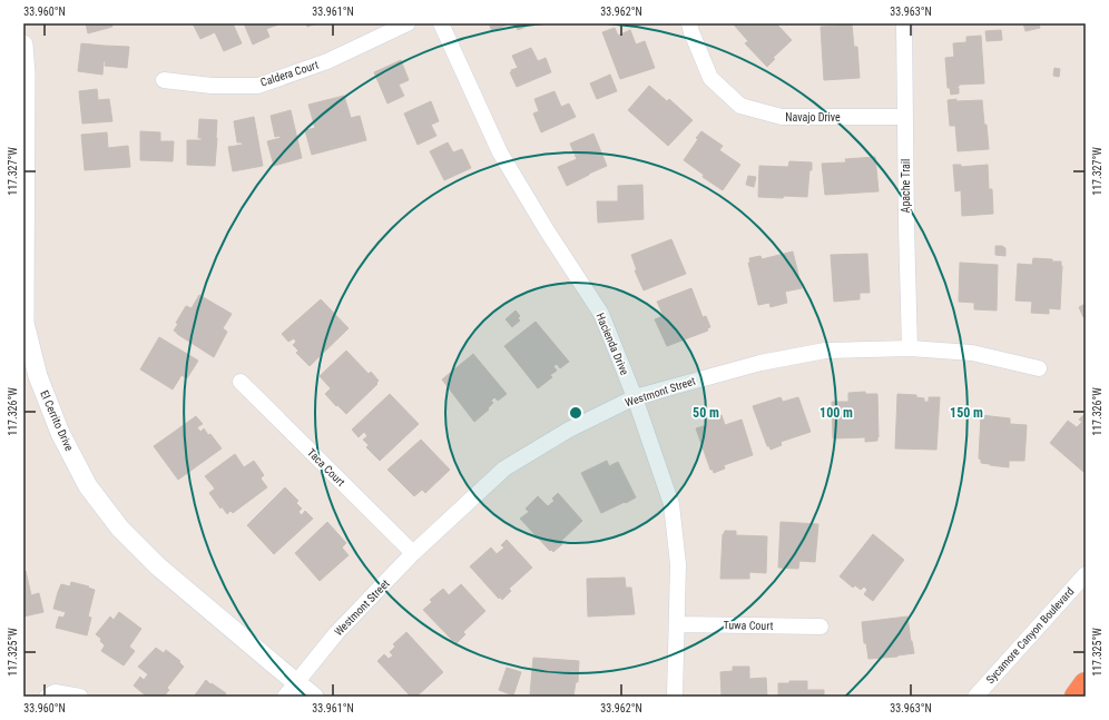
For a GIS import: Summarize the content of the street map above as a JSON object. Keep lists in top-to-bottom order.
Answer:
{
  "streets": {
    "street": [
      "Caldera Court",
      "Navajo Drive",
      "Apache Trail",
      "Hacienda Drive",
      "Westmont Street",
      "El Cerrito Drive",
      "Taca Court",
      "Tuwa Court",
      "Sycamore Canyon Boulevard"
    ]
  },
  "crossings": [
    ["Navajo Drive", "Apache Trail"],
    ["Apache Trail", "Westmont Street"],
    ["Hacienda Drive", "Westmont Street"],
    ["Hacienda Drive", "Tuwa Court"],
    ["Westmont Street", "El Cerrito Drive"],
    ["Westmont Street", "Taca Court"]
  ],
  "coordinates": [
    "33.960°N",
    "33.961°N",
    "33.962°N",
    "33.963°N",
    "117.327°W",
    "117.326°W",
    "117.325°W"
  ],
  "rings": ["50 m", "100 m", "150 m"]
}
